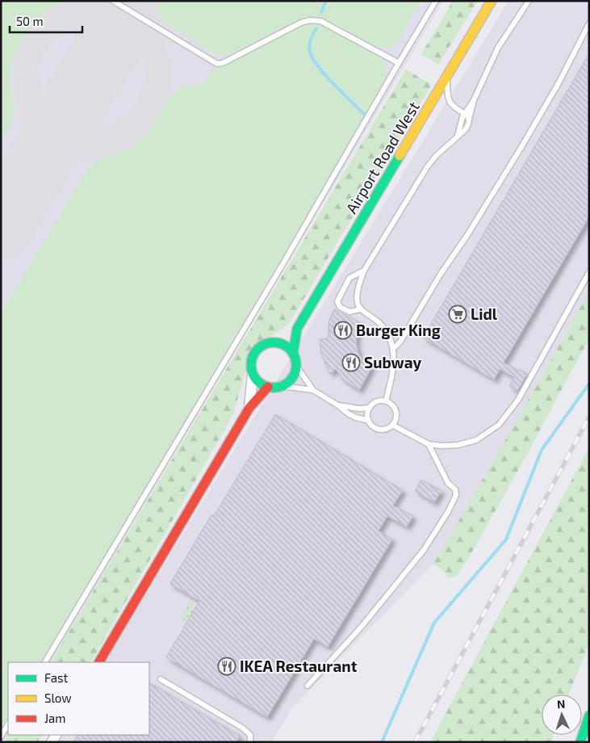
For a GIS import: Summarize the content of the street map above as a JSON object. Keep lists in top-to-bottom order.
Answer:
{
  "streets": {
    "main road": ["Airport Road West"]
  },
  "places": {
    "supermarket": ["Lidl"],
    "restaurant": ["Burger King", "Subway", "IKEA Restaurant"]
  },
  "legend": ["Fast", "Slow", "Jam"],
  "scale_bar": "50 m",
  "north": "top"
}
